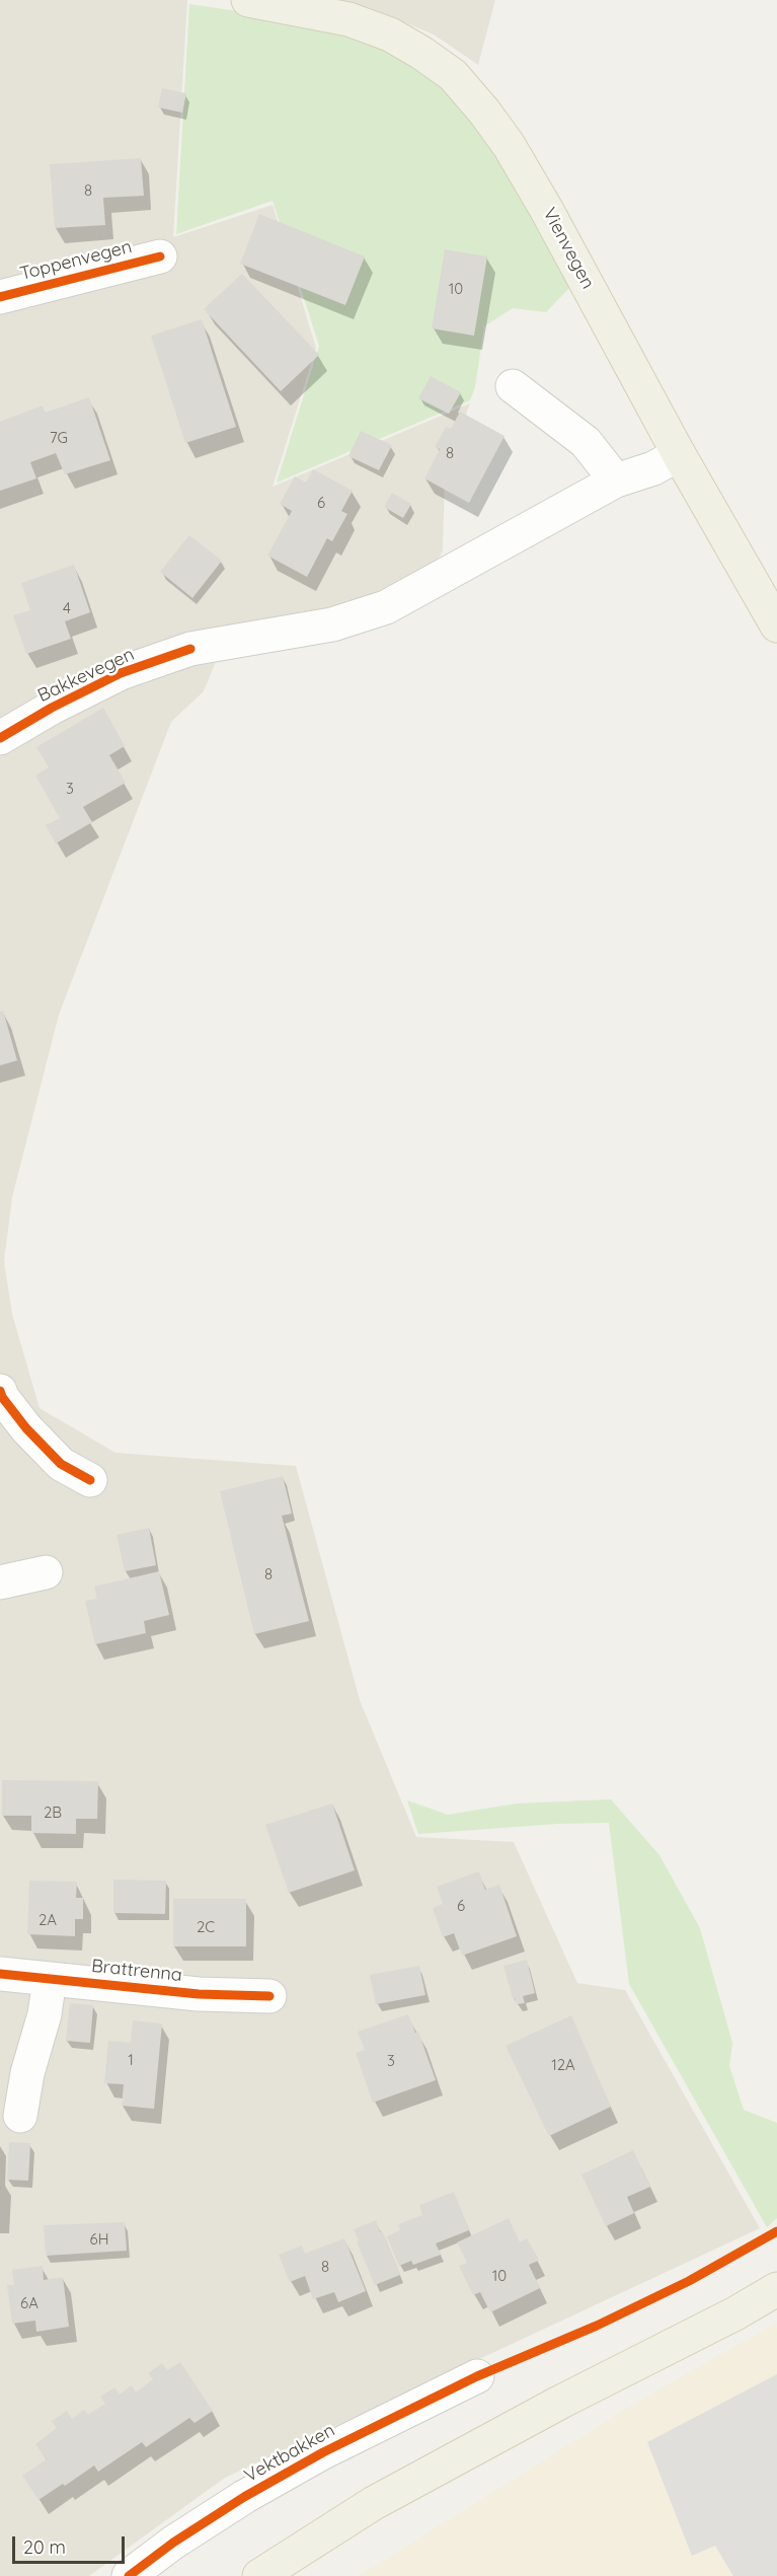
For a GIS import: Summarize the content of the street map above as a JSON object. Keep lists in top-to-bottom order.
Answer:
{
  "streets": {
    "main road": ["Vienvegen"],
    "street": [
      "Toppenvegen",
      "Bakkevegen",
      "Brattrenna",
      "Vektbakken"
    ]
  },
  "crossings": [
    ["Vienvegen", "Bakkevegen"]
  ],
  "house_numbers": [
    "8",
    "10",
    "7G",
    "8",
    "6",
    "4",
    "3",
    "8",
    "2B",
    "6",
    "2A",
    "2C",
    "1",
    "3",
    "12A",
    "6H",
    "8",
    "10",
    "6A"
  ],
  "scale_bar": "20 m"
}
